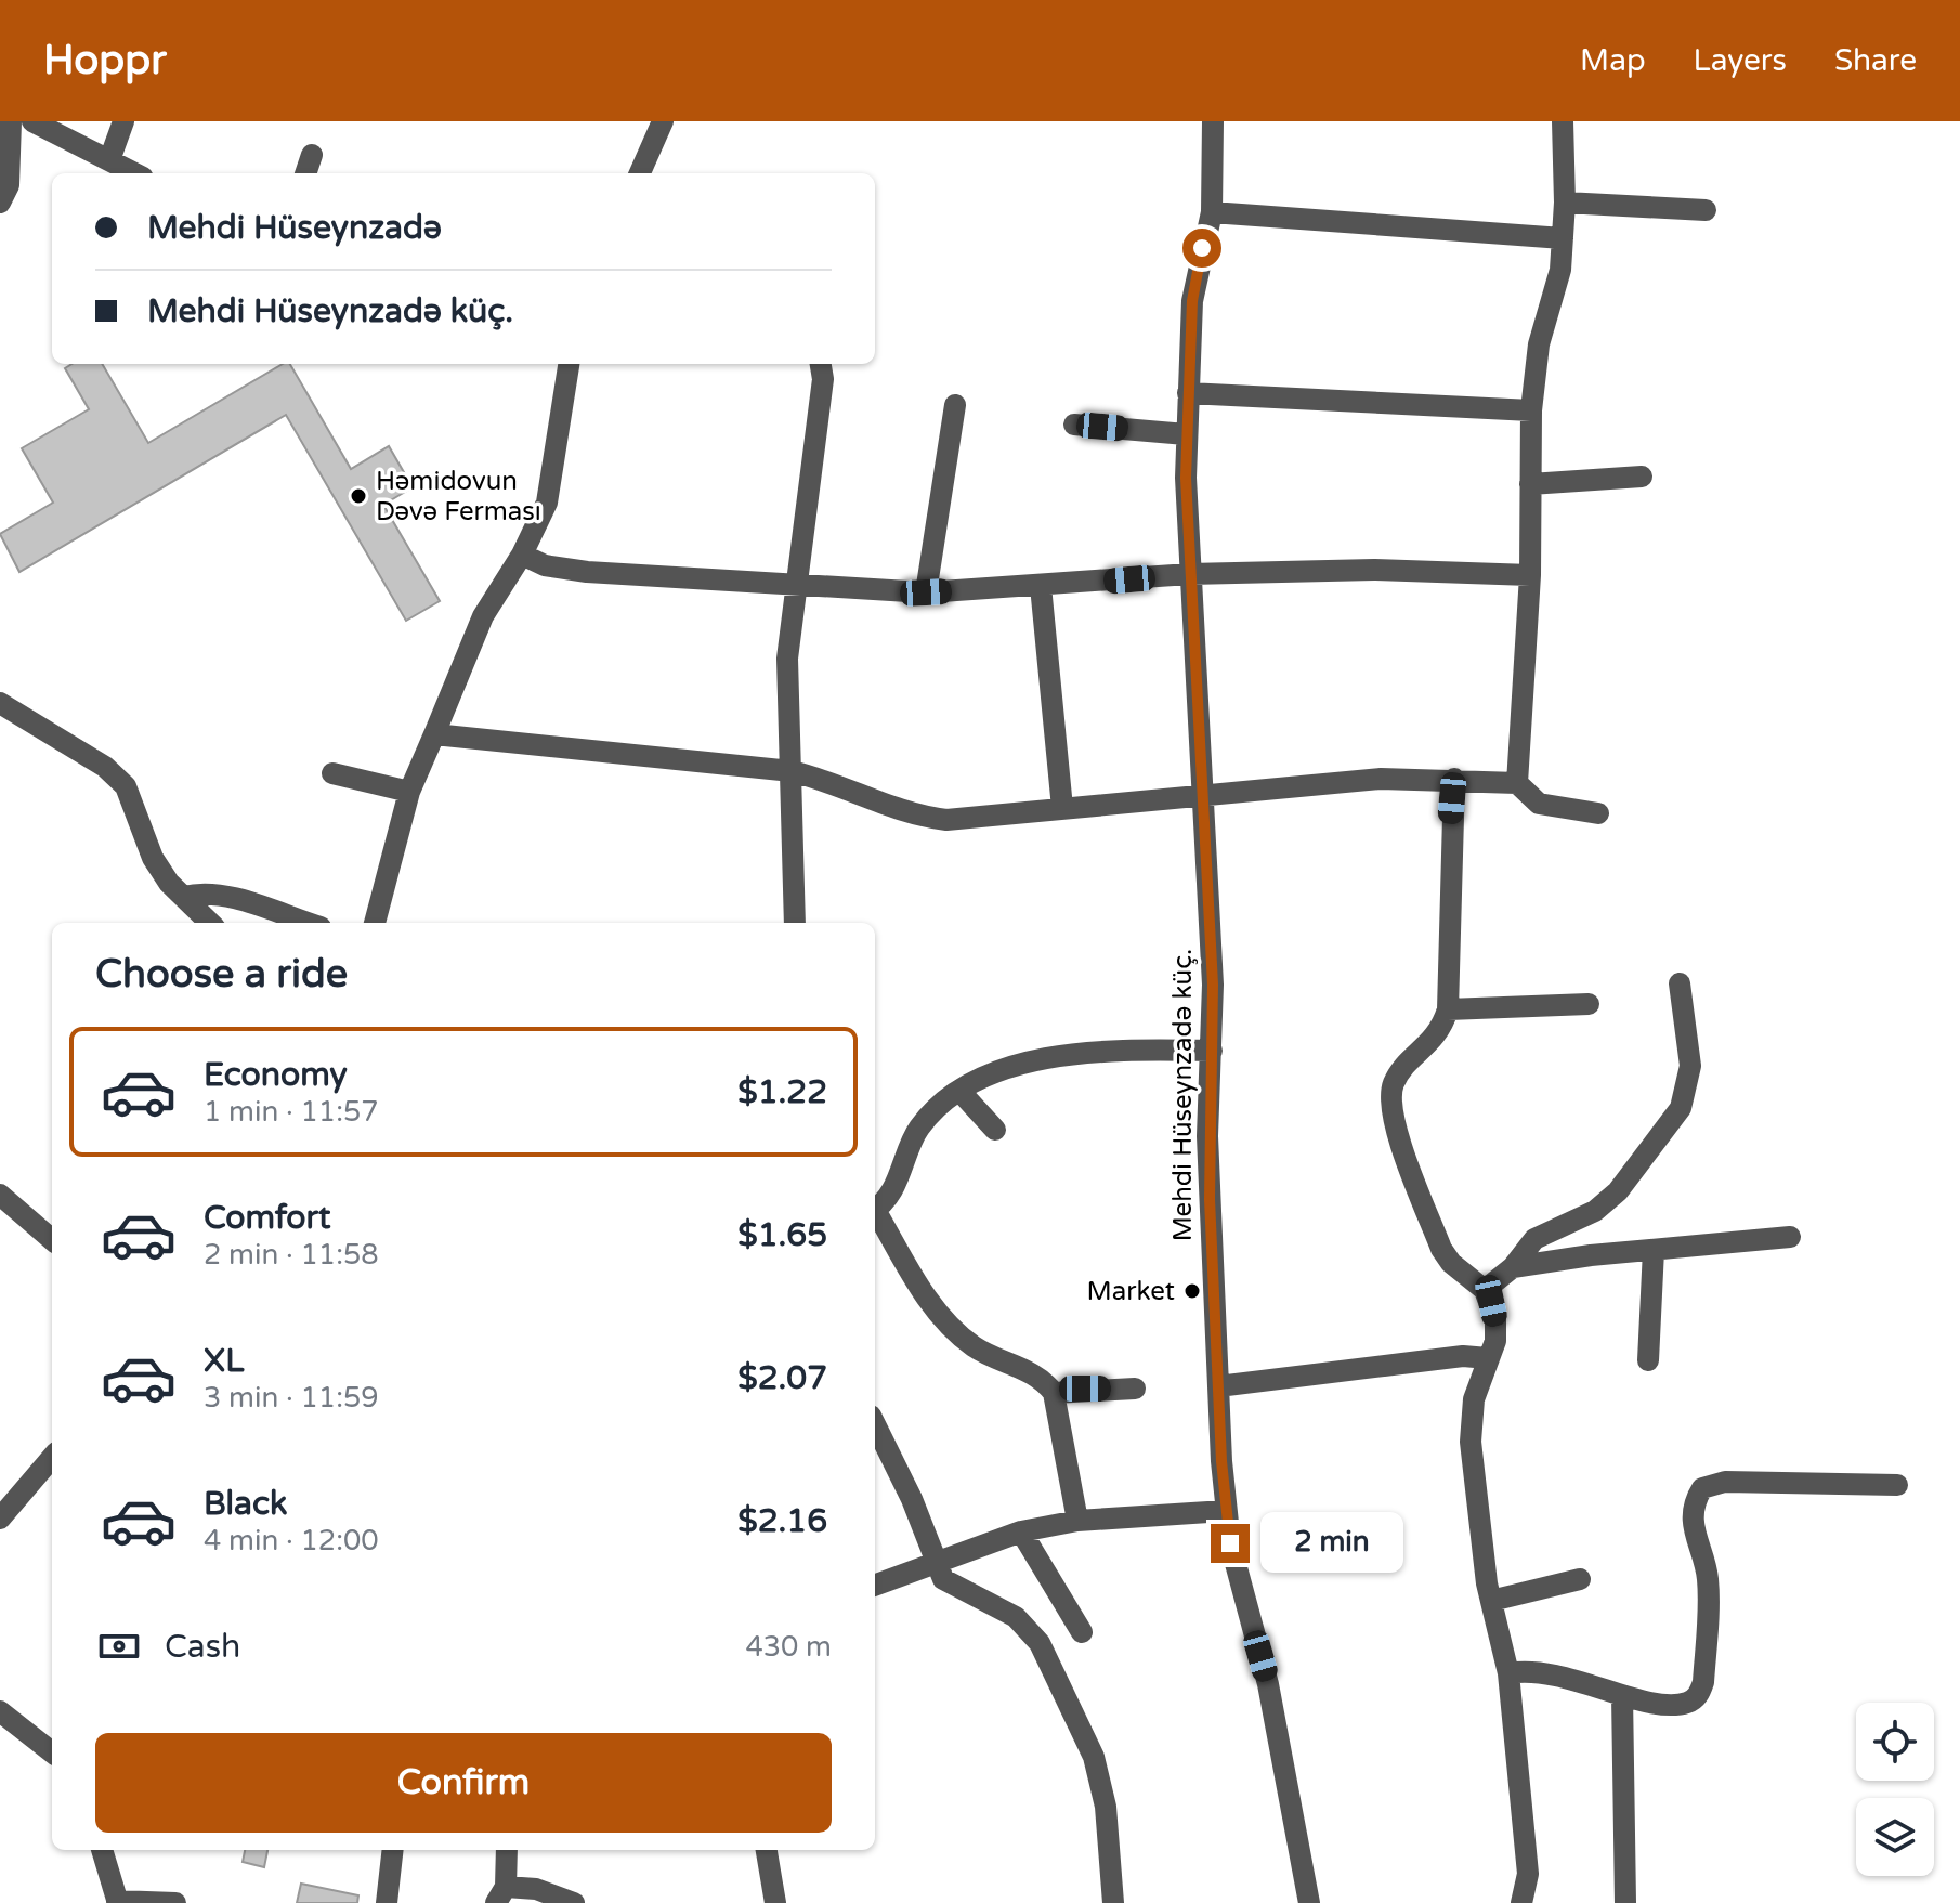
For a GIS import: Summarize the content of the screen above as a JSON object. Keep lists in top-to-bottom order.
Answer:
{
  "streets": {
    "street": ["Mehdi Hüseynzadə küç."]
  },
  "places": ["Həmidovun Dəvə Ferması", "Market"],
  "page": {
    "header": "Hoppr",
    "nav": ["Map", "Layers", "Share"],
    "banner": ["Mehdi Hüseynzadə", "Mehdi Hüseynzadə küç."],
    "heading": "Choose a ride",
    "list": [
      {
        "name": "Economy",
        "note": "1 min · 11:57",
        "value": "$1.22"
      },
      {
        "name": "Comfort",
        "note": "2 min · 11:58",
        "value": "$1.65"
      },
      {
        "name": "XL",
        "note": "3 min · 11:59",
        "value": "$2.07"
      },
      {
        "name": "Black",
        "note": "4 min · 12:00",
        "value": "$2.16"
      }
    ],
    "bubble": "2 min",
    "pay": ["Cash", "430 m"],
    "buttons": "Confirm"
  }
}
